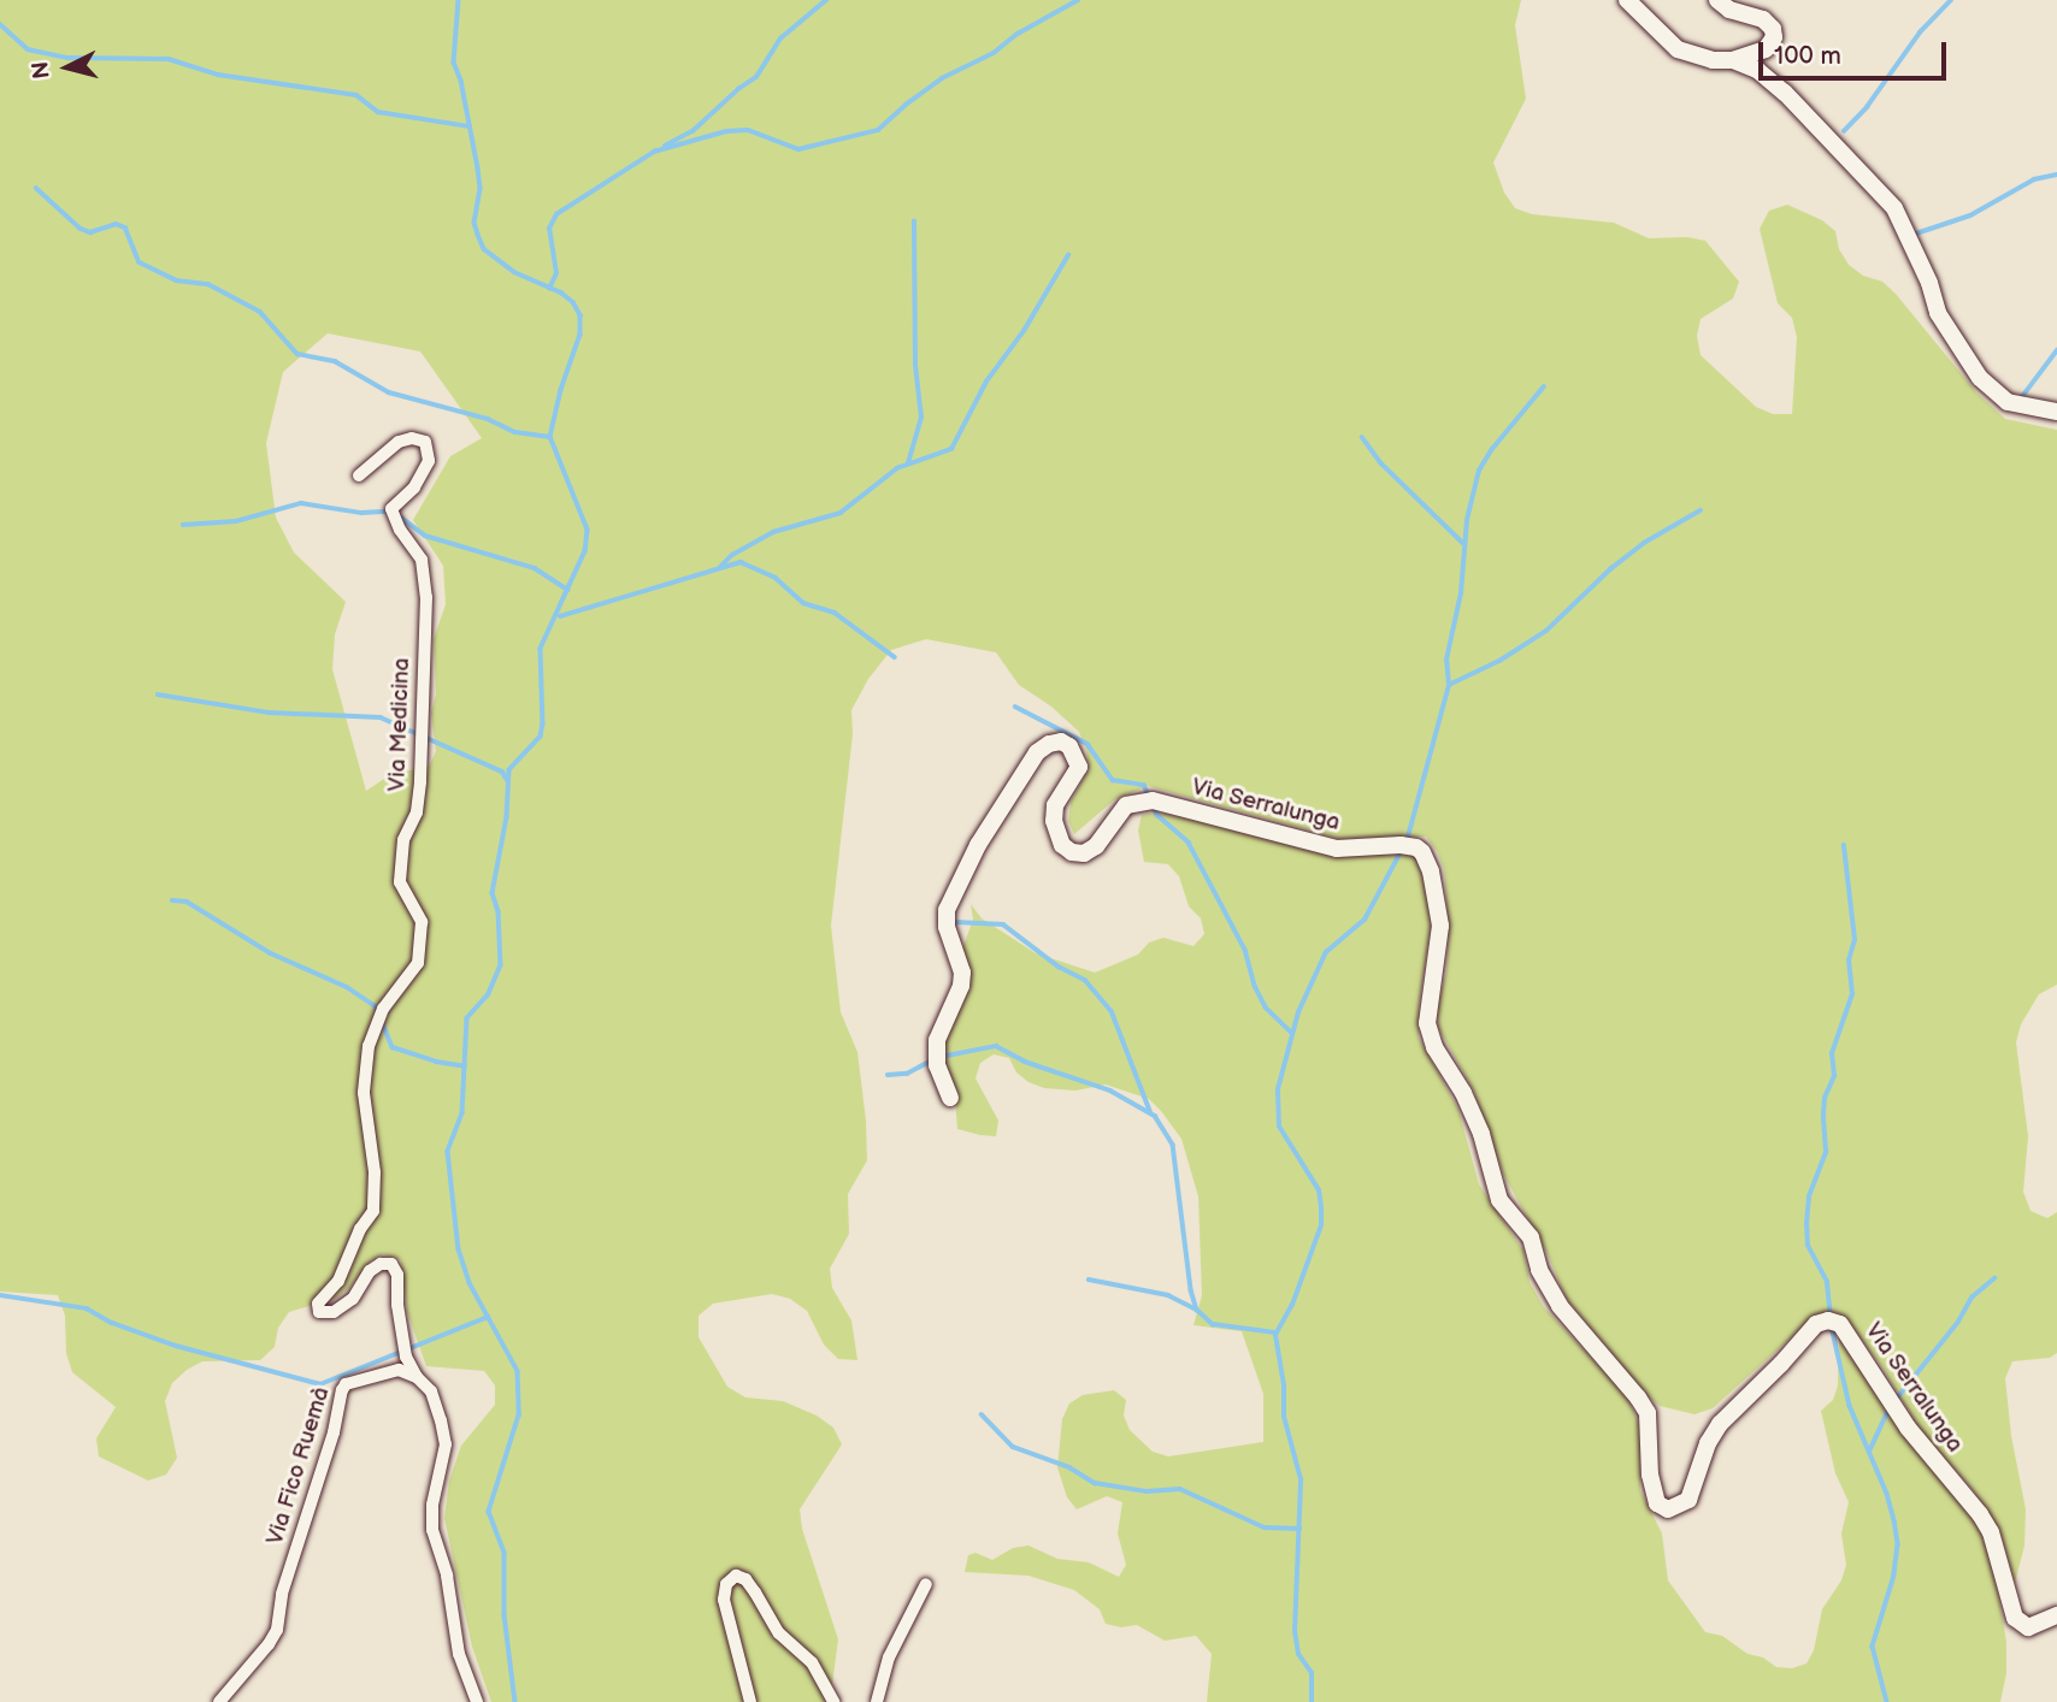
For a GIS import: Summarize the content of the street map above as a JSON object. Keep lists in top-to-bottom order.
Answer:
{
  "streets": {
    "street": ["Via Medicina", "Via Serralunga", "Via Fico Ruemà"]
  },
  "crossings": [
    ["Via Medicina", "Via Fico Ruemà"]
  ],
  "scale_bar": "100 m",
  "north": "left"
}
